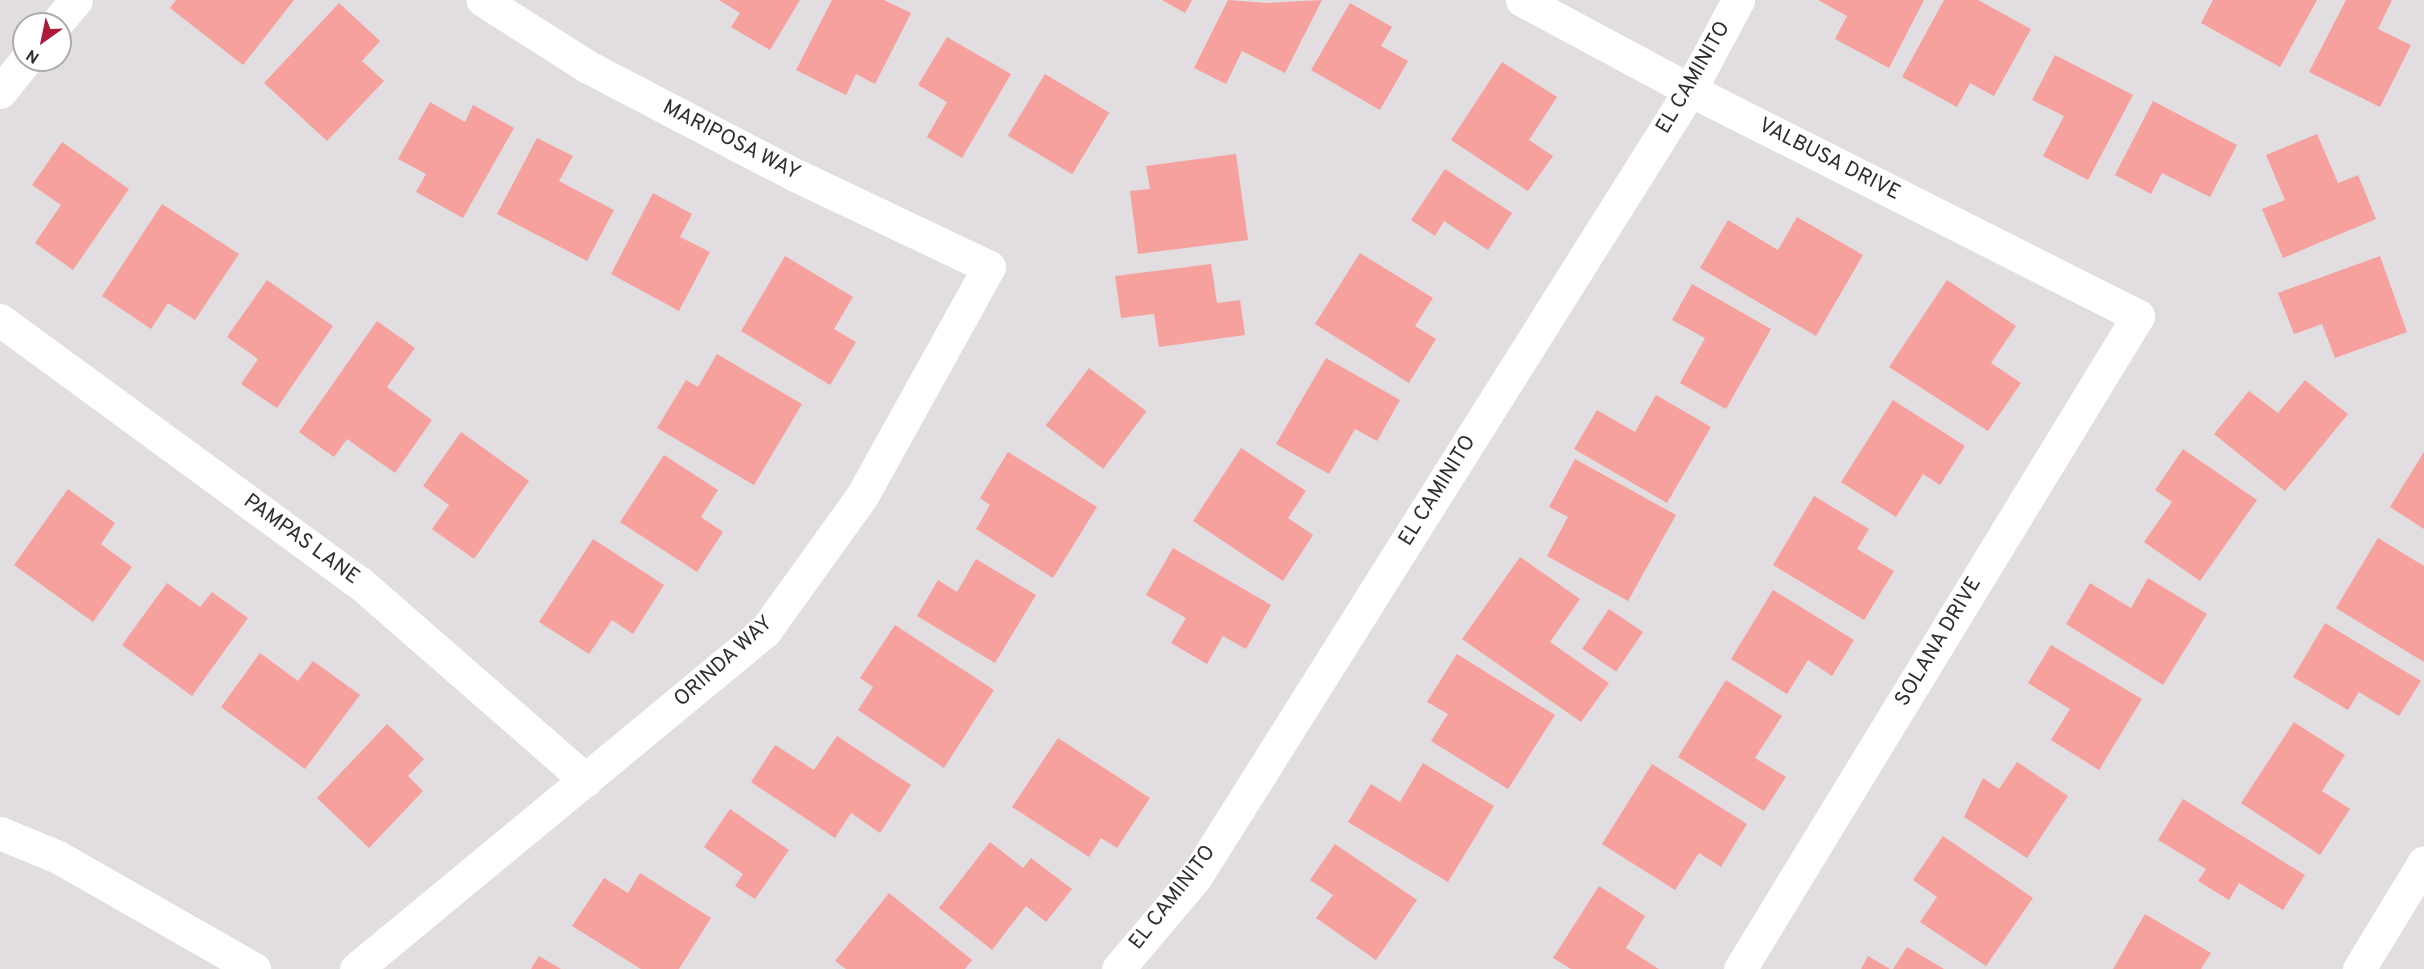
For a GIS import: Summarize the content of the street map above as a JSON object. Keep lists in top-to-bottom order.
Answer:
{
  "streets": {
    "street": [
      "EL CAMINITO",
      "MARIPOSA WAY",
      "VALBUSA DRIVE",
      "PAMPAS LANE",
      "SOLANA DRIVE",
      "ORINDA WAY"
    ]
  },
  "crossings": [
    ["EL CAMINITO", "VALBUSA DRIVE"],
    ["MARIPOSA WAY", "ORINDA WAY"],
    ["VALBUSA DRIVE", "SOLANA DRIVE"],
    ["PAMPAS LANE", "ORINDA WAY"]
  ],
  "north": "bottom left"
}
